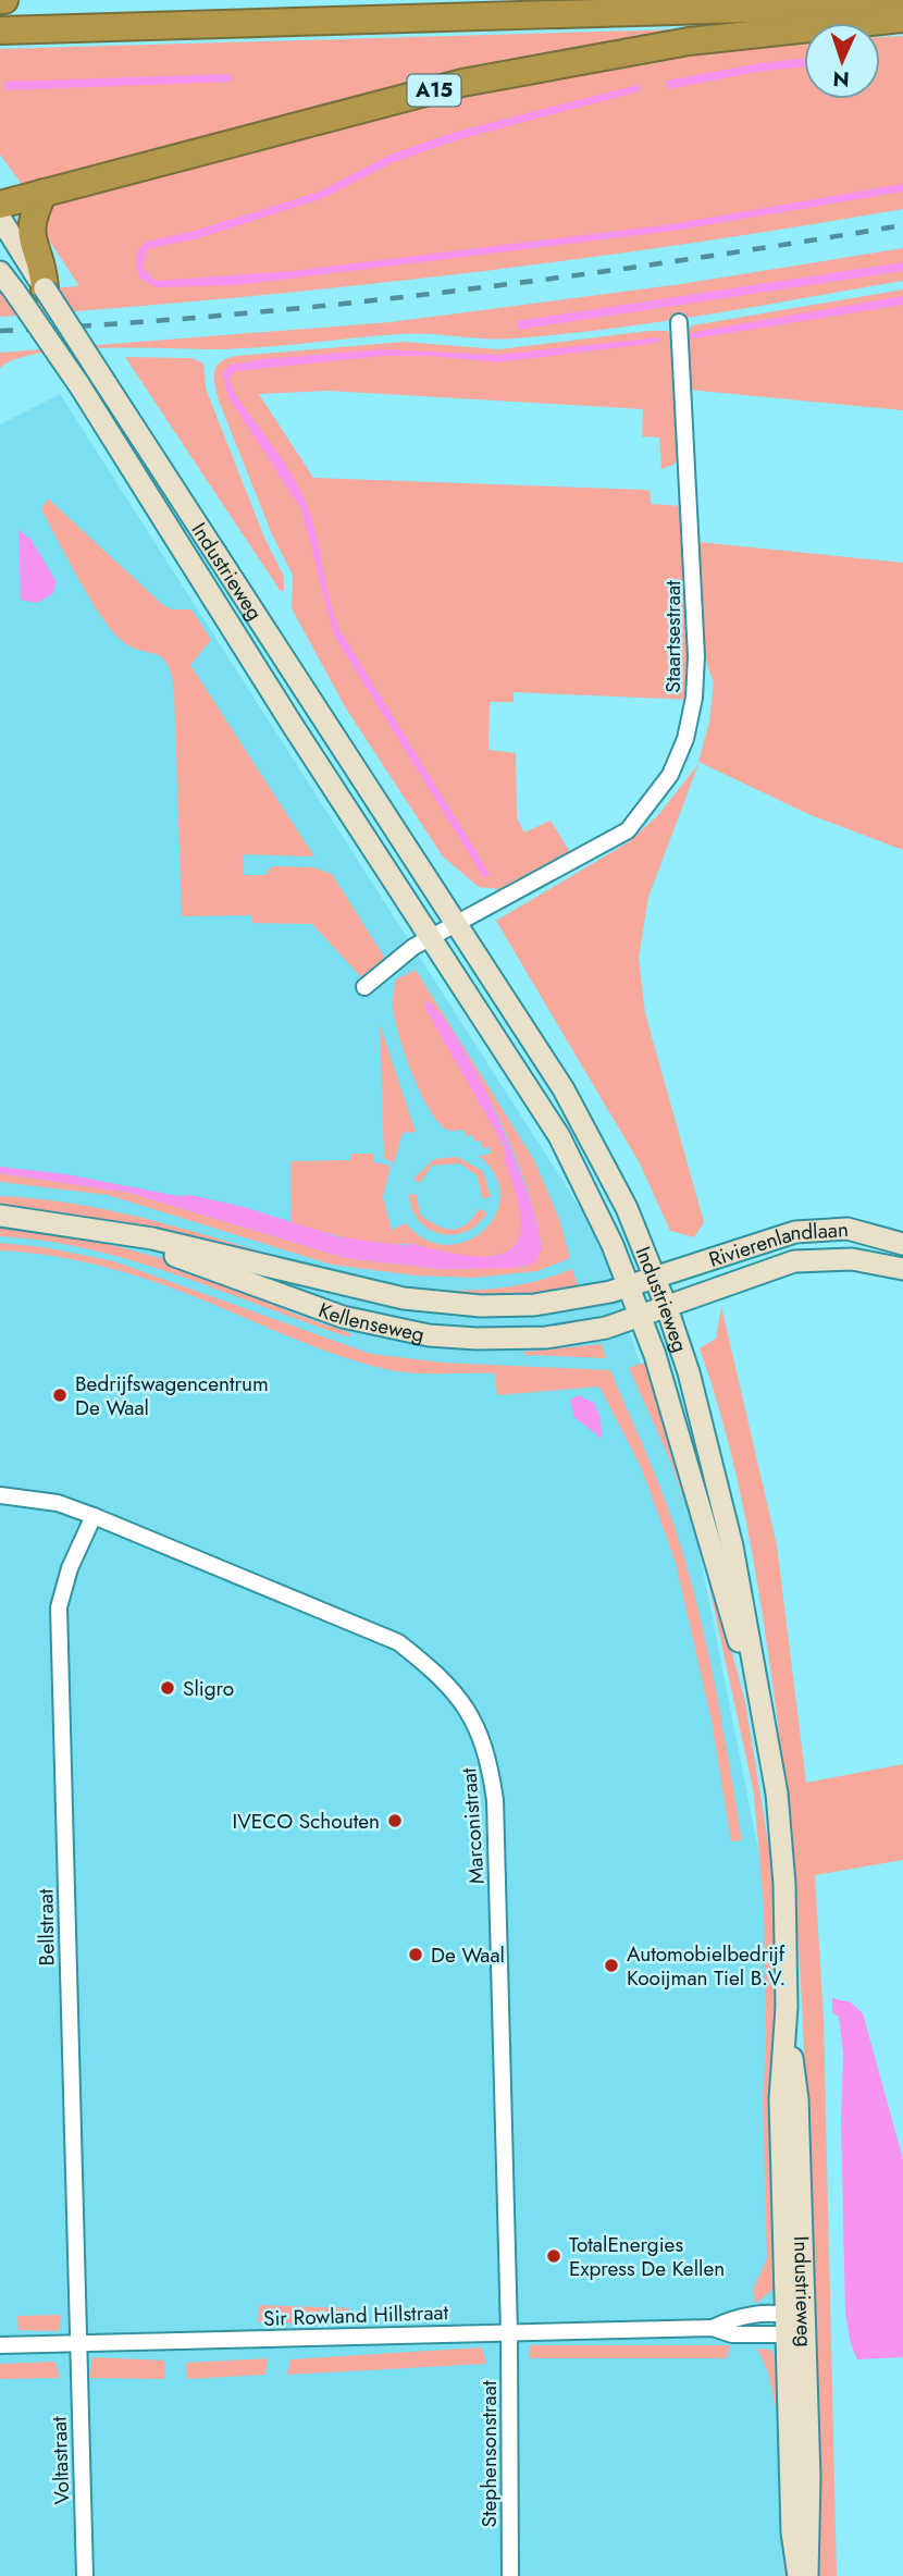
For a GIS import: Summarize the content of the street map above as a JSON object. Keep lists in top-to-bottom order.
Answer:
{
  "streets": {
    "highway": ["A15"],
    "main road": ["Industrieweg", "Rivierenlandlaan", "Kellenseweg"],
    "street": [
      "Staartsestraat",
      "Marconistraat",
      "Bellstraat",
      "Sir Rowland Hillstraat",
      "Stephensonstraat",
      "Voltastraat"
    ]
  },
  "crossings": [
    ["Industrieweg", "Staartsestraat"],
    ["Industrieweg", "Rivierenlandlaan"],
    ["Industrieweg", "Kellenseweg"],
    ["Industrieweg", "Sir Rowland Hillstraat"],
    ["Rivierenlandlaan", "Kellenseweg"],
    ["Marconistraat", "Bellstraat"],
    ["Marconistraat", "Sir Rowland Hillstraat"],
    ["Marconistraat", "Stephensonstraat"],
    ["Bellstraat", "Sir Rowland Hillstraat"],
    ["Bellstraat", "Voltastraat"],
    ["Sir Rowland Hillstraat", "Stephensonstraat"],
    ["Sir Rowland Hillstraat", "Voltastraat"]
  ],
  "places": [
    "Bedrijfswagencentrum De Waal",
    "Sligro",
    "IVECO Schouten",
    "De Waal",
    "Automobielbedrijf Kooijman Tiel B.V.",
    "TotalEnergies Express De Kellen"
  ],
  "north": "bottom"
}
